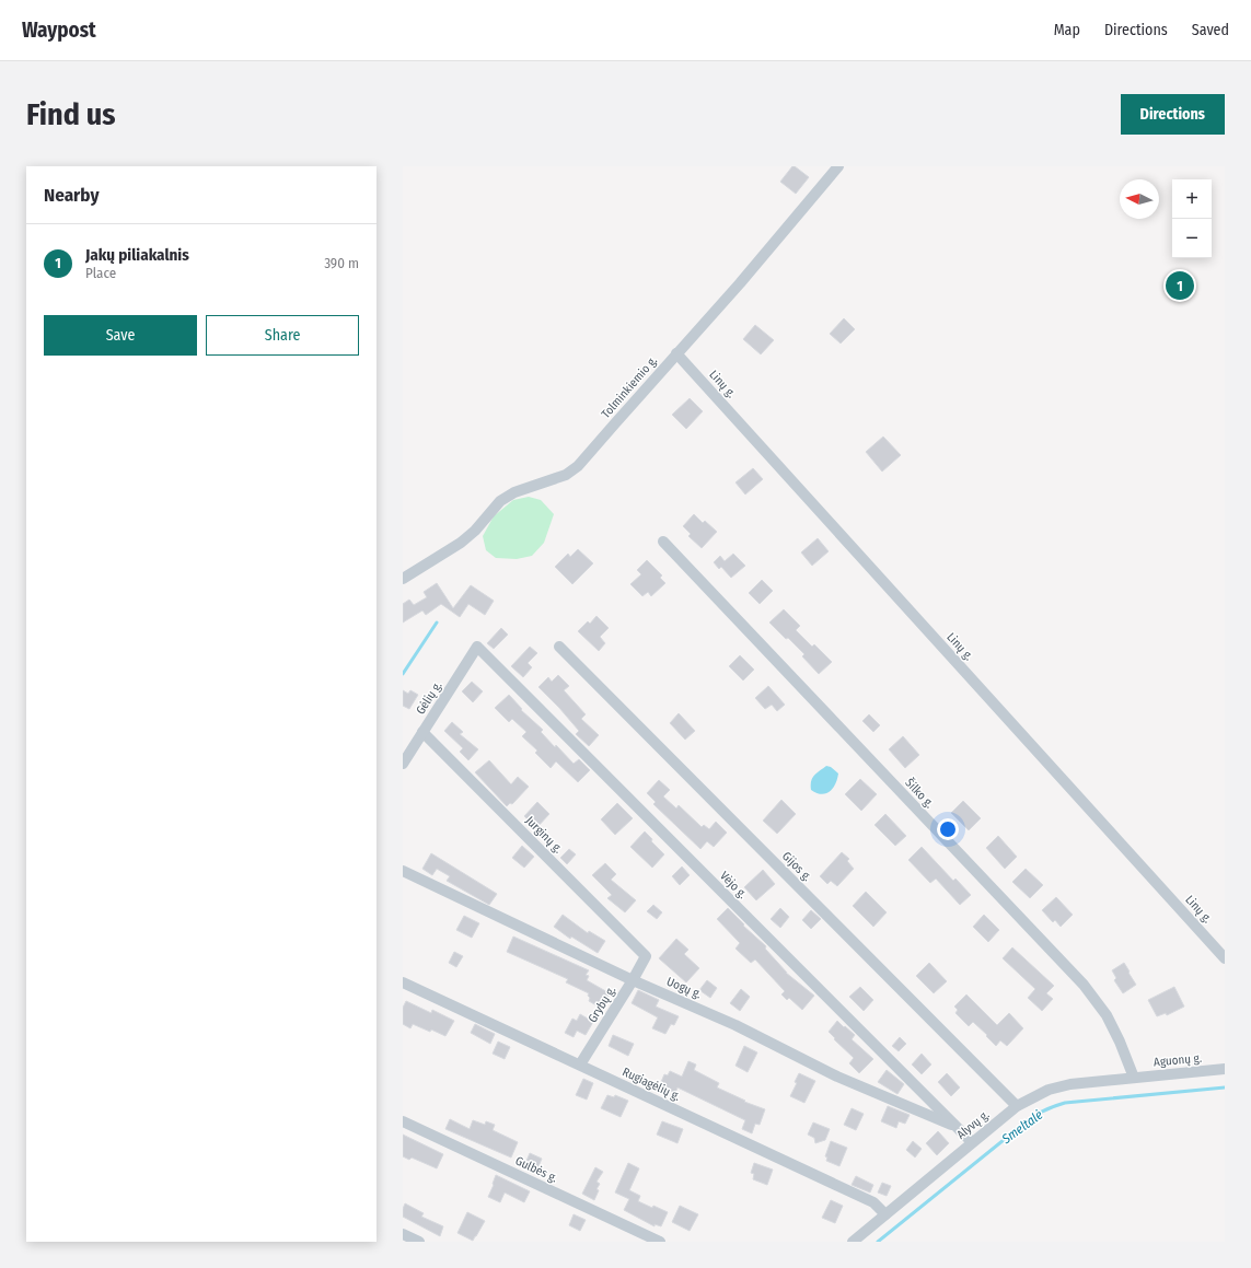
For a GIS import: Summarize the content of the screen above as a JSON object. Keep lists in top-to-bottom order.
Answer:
{
  "streets": {
    "street": [
      "Linų g.",
      "Tolminkiemio g.",
      "Gėlių g.",
      "Šilko g.",
      "Jurginų g.",
      "Gijos g.",
      "Vėjo g.",
      "Uogų g.",
      "Grybų g.",
      "Aguonų g.",
      "Rugiagėlių g.",
      "Alyvų g.",
      "Gulbės g."
    ]
  },
  "crossings": [
    ["Linų g.", "Tolminkiemio g."],
    ["Gėlių g.", "Jurginų g."],
    ["Gėlių g.", "Vėjo g."],
    ["Šilko g.", "Aguonų g."],
    ["Šilko g.", "Alyvų g."],
    ["Jurginų g.", "Grybų g."],
    ["Gijos g.", "Alyvų g."],
    ["Vėjo g.", "Uogų g."],
    ["Vėjo g.", "Alyvų g."],
    ["Uogų g.", "Grybų g."],
    ["Grybų g.", "Rugiagėlių g."],
    ["Aguonų g.", "Alyvų g."],
    ["Rugiagėlių g.", "Alyvų g."]
  ],
  "water": ["Smeltalė"],
  "north": "left",
  "page": {
    "header": "Waypost",
    "nav": ["Map", "Directions", "Saved"],
    "buttons": [
      "Directions",
      ["Save", "Share"]
    ],
    "title": "Find us",
    "heading": "Nearby",
    "map_buttons": ["+", "−"],
    "list": [
      {
        "mark": "1",
        "name": "Jakų piliakalnis",
        "note": "Place",
        "value": "390 m"
      }
    ],
    "pins": "1"
  }
}
